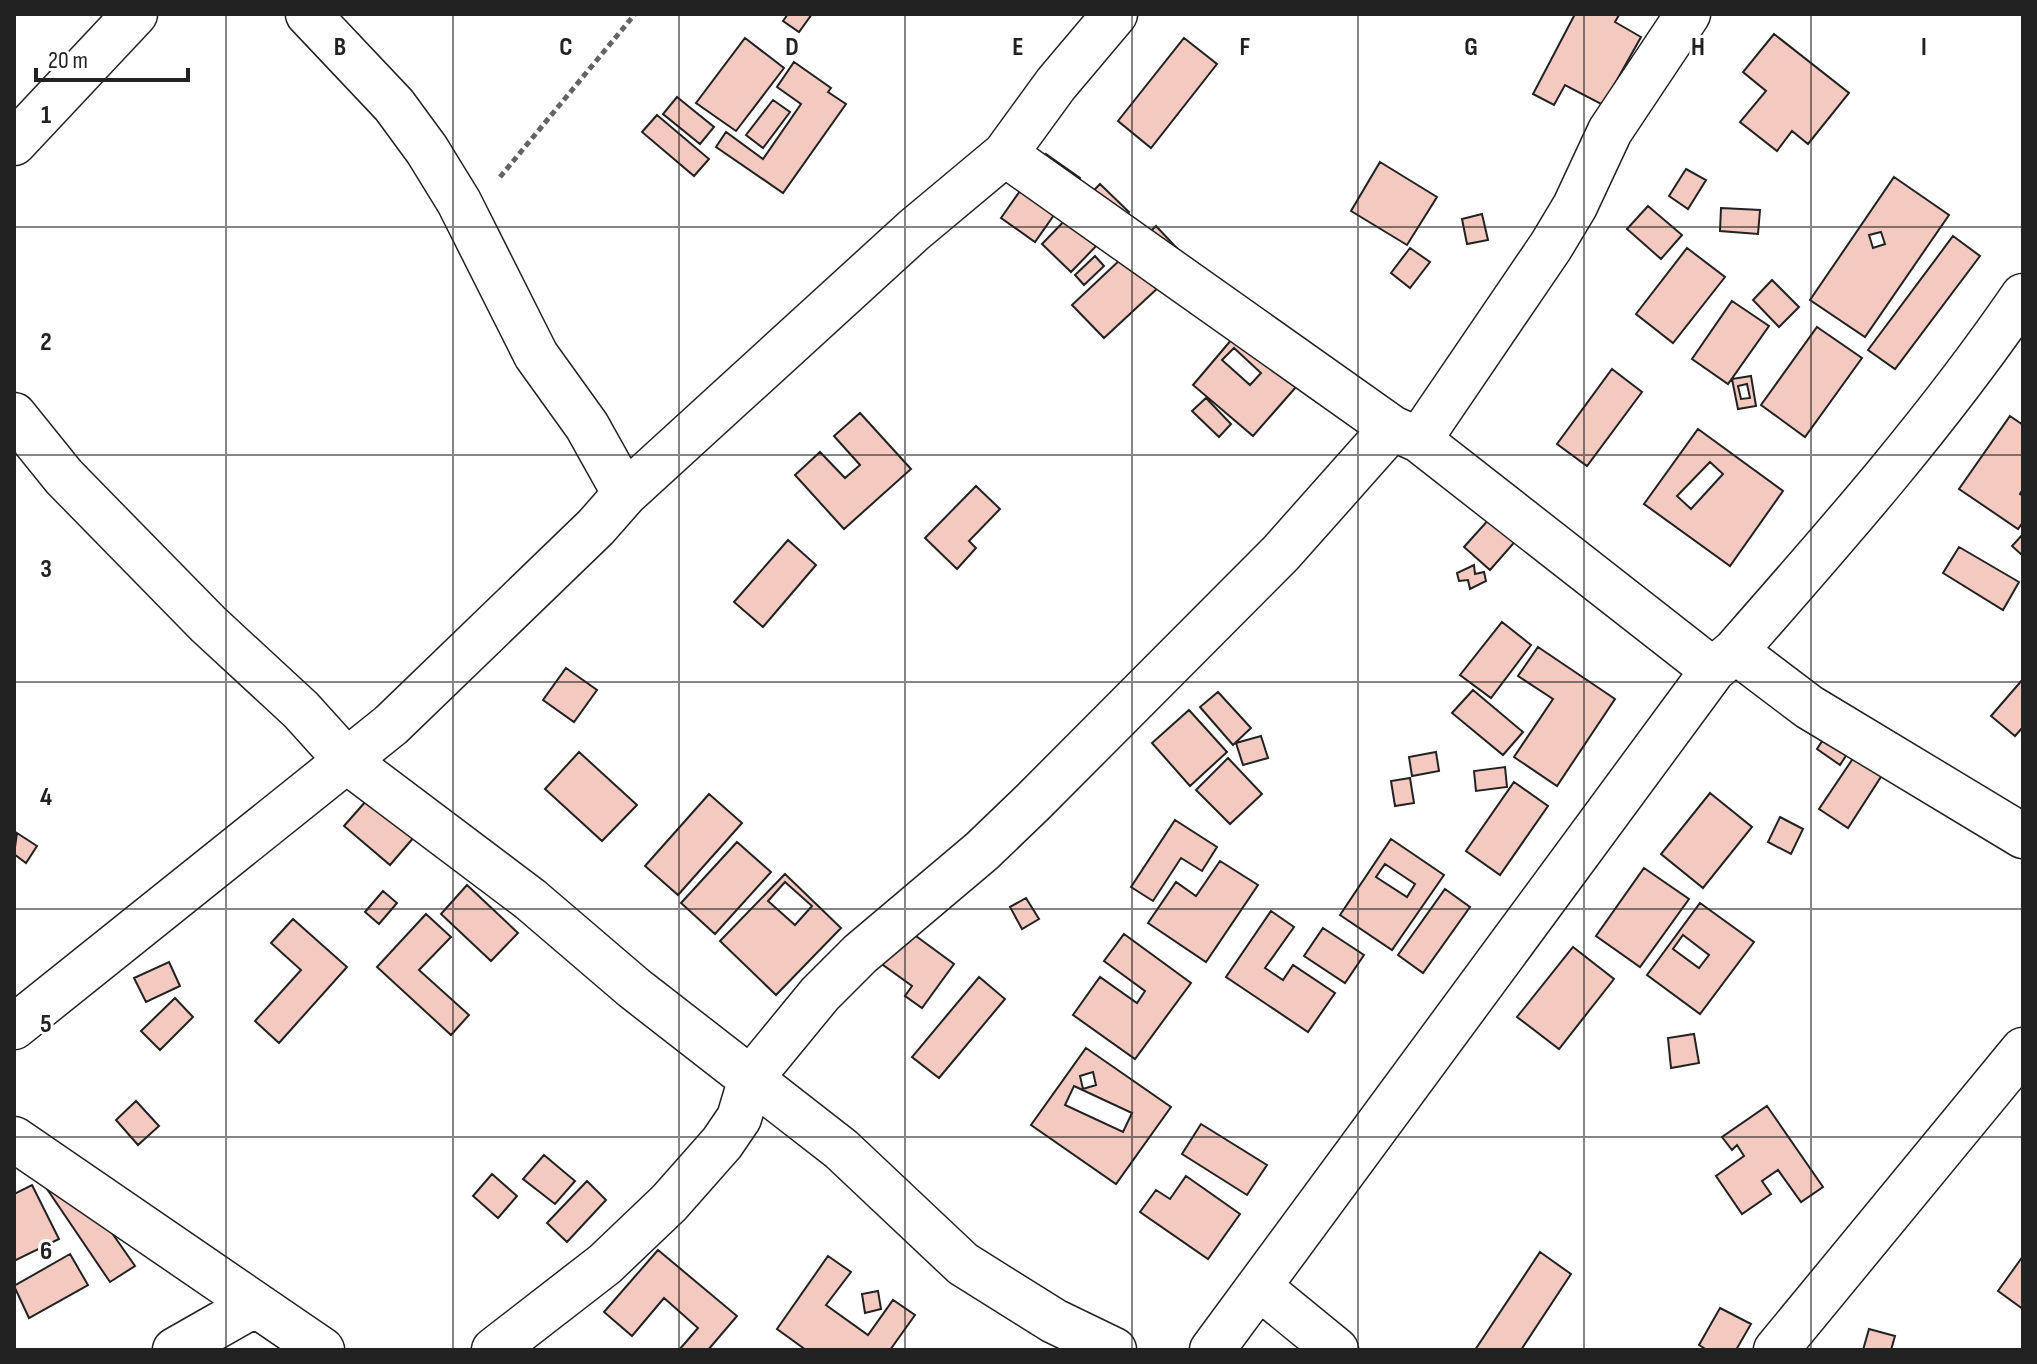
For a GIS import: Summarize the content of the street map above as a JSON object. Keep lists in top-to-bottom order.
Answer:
{
  "scale_bar": "20 m",
  "grid": {
    "columns": [
      "B",
      "C",
      "D",
      "E",
      "F",
      "G",
      "H",
      "I"
    ],
    "rows": [
      "1",
      "2",
      "3",
      "4",
      "5",
      "6"
    ]
  }
}
